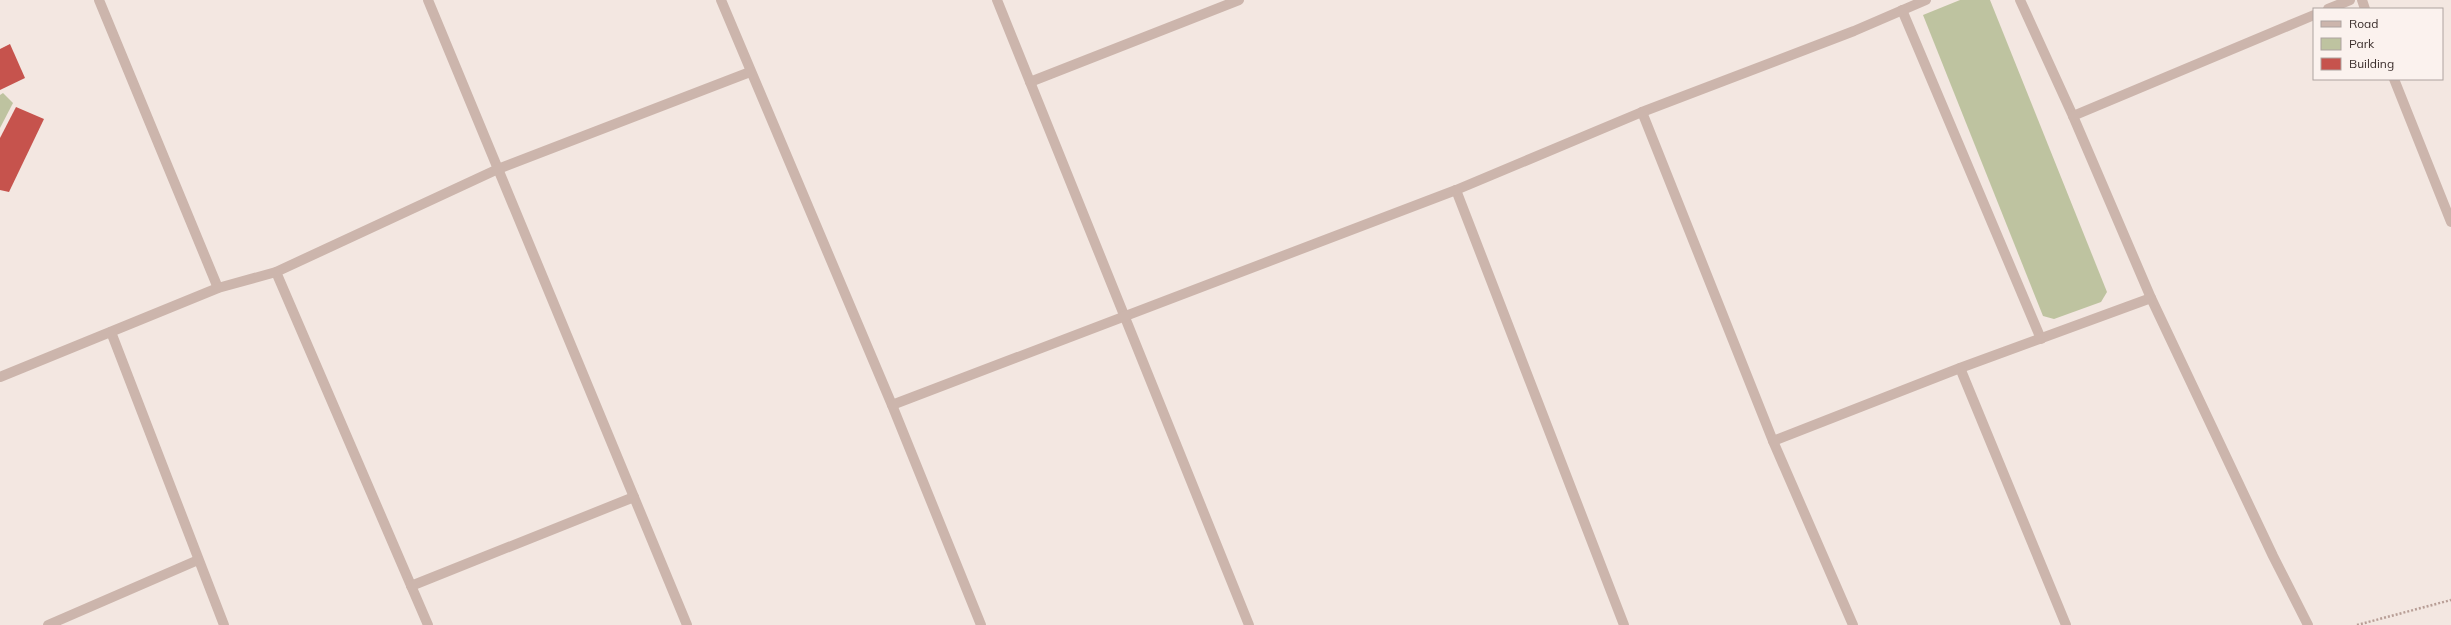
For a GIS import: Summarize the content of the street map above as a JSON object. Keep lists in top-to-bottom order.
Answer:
{
  "legend": ["Road", "Park", "Building"]
}
